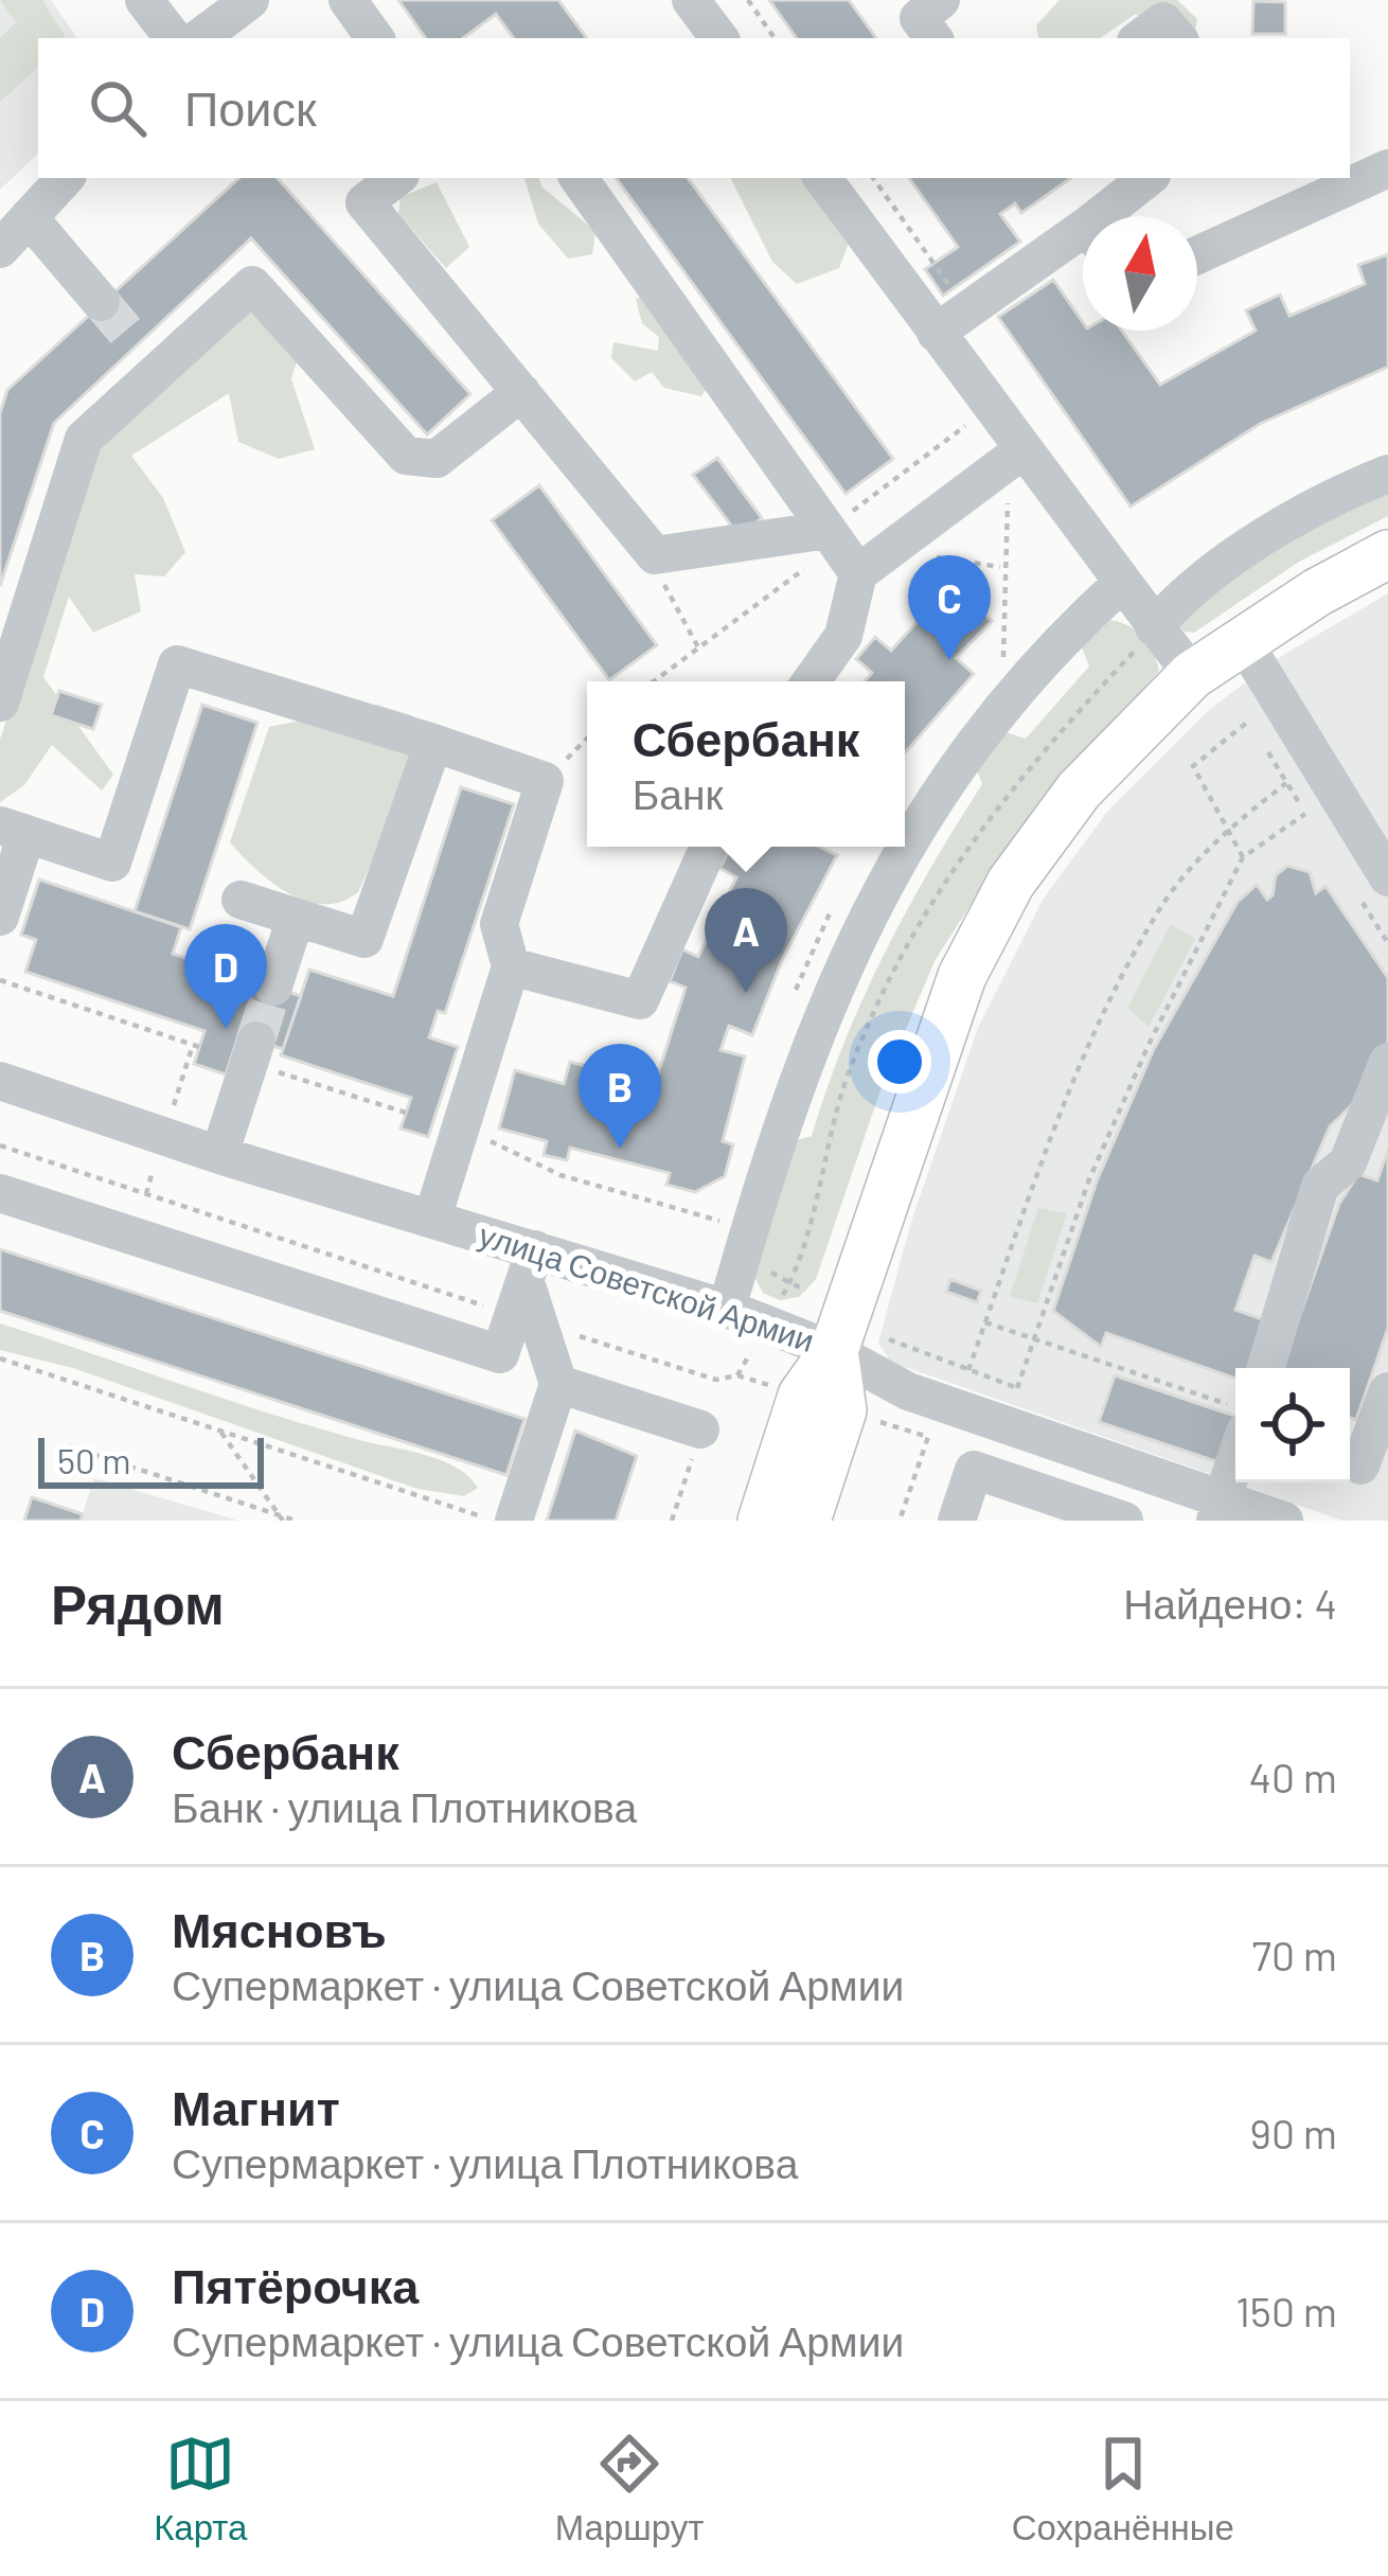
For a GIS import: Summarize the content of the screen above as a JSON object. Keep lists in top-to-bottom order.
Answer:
{
  "streets": {
    "street": ["улица Советской Армии"]
  },
  "scale_bar": "50 m",
  "north": "top",
  "page": {
    "search": "Поиск",
    "pins": [
      "C",
      "A",
      "D",
      "B"
    ],
    "popup": ["Сбербанк", "Банк"],
    "scale": "50 m",
    "heading": ["Рядом", "Найдено: 4"],
    "list": [
      {
        "mark": "A",
        "name": "Сбербанк",
        "note": "Банк · улица Плотникова",
        "value": "40 m"
      },
      {
        "mark": "B",
        "name": "Мясновъ",
        "note": "Супермаркет · улица Советской Армии",
        "value": "70 m"
      },
      {
        "mark": "C",
        "name": "Магнит",
        "note": "Супермаркет · улица Плотникова",
        "value": "90 m"
      },
      {
        "mark": "D",
        "name": "Пятёрочка",
        "note": "Супермаркет · улица Советской Армии",
        "value": "150 m"
      }
    ],
    "nav": ["Карта", "Маршрут", "Сохранённые"]
  }
}
